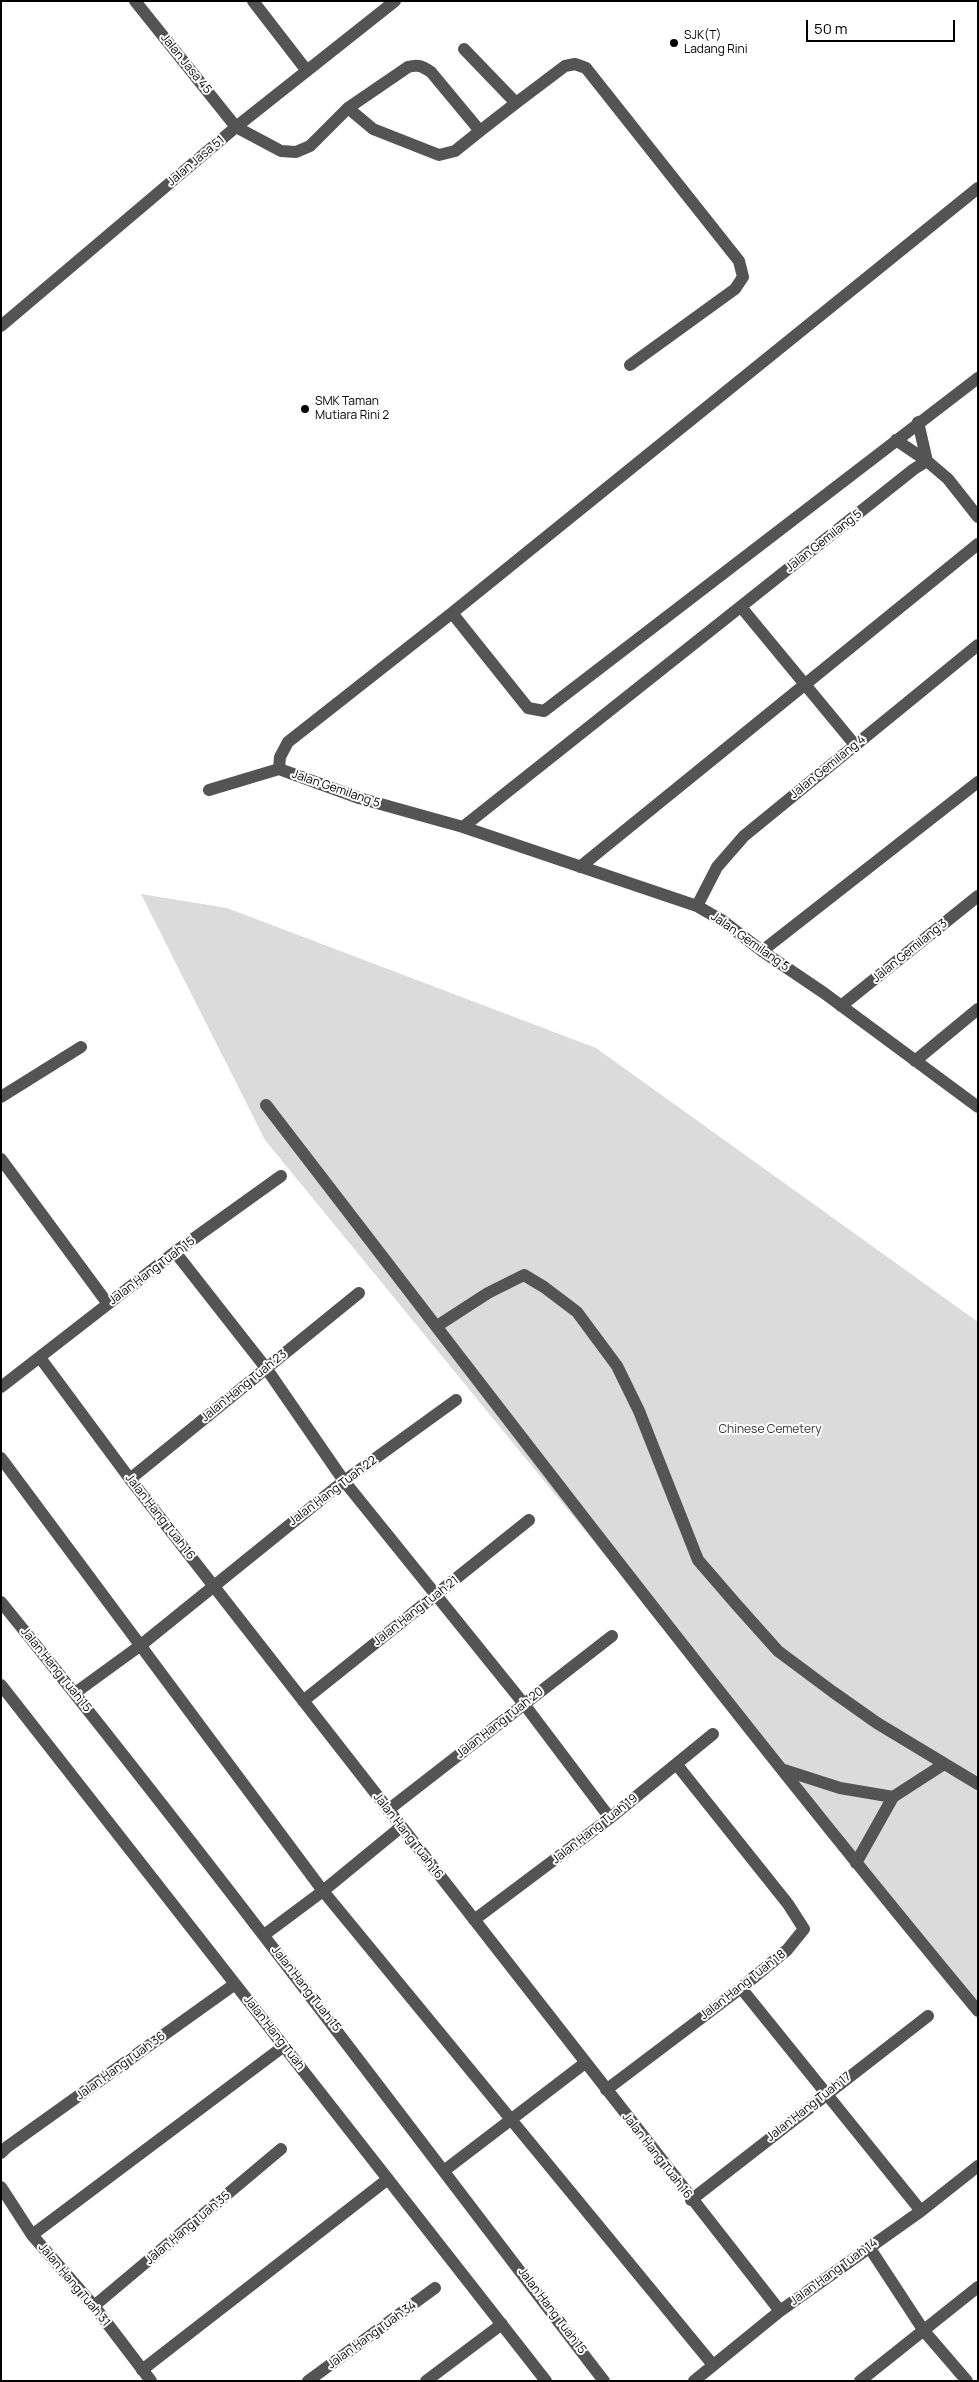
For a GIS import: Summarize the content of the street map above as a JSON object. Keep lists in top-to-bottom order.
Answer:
{
  "streets": {
    "street": [
      "Jalan Jasa 45",
      "Jalan Jasa 51",
      "Jalan Gemilang 5",
      "Jalan Gemilang 4",
      "Jalan Gemilang 3",
      "Jalan Hang Tuah 15",
      "Jalan Hang Tuah 23",
      "Jalan Hang Tuah 22",
      "Jalan Hang Tuah 16",
      "Jalan Hang Tuah 21",
      "Jalan Hang Tuah 20",
      "Jalan Hang Tuah 19",
      "Jalan Hang Tuah 18",
      "Jalan Hang Tuah",
      "Jalan Hang Tuah 36",
      "Jalan Hang Tuah 17",
      "Jalan Hang Tuah 35",
      "Jalan Hang Tuah 14",
      "Jalan Hang Tuah 31",
      "Jalan Hang Tuah 34"
    ]
  },
  "crossings": [
    ["Jalan Jasa 45", "Jalan Jasa 51"],
    ["Jalan Gemilang 5", "Jalan Gemilang 4"],
    ["Jalan Gemilang 5", "Jalan Gemilang 3"],
    ["Jalan Hang Tuah 15", "Jalan Hang Tuah 22"],
    ["Jalan Hang Tuah 15", "Jalan Hang Tuah 16"],
    ["Jalan Hang Tuah 23", "Jalan Hang Tuah 16"],
    ["Jalan Hang Tuah 22", "Jalan Hang Tuah 16"],
    ["Jalan Hang Tuah 16", "Jalan Hang Tuah 21"],
    ["Jalan Hang Tuah 16", "Jalan Hang Tuah 20"],
    ["Jalan Hang Tuah 16", "Jalan Hang Tuah 19"],
    ["Jalan Hang Tuah 16", "Jalan Hang Tuah 18"],
    ["Jalan Hang Tuah 16", "Jalan Hang Tuah 17"],
    ["Jalan Hang Tuah 16", "Jalan Hang Tuah 14"],
    ["Jalan Hang Tuah 19", "Jalan Hang Tuah 18"],
    ["Jalan Hang Tuah", "Jalan Hang Tuah 36"],
    ["Jalan Hang Tuah 35", "Jalan Hang Tuah 31"]
  ],
  "parks": ["Chinese Cemetery"],
  "places": ["SJK(T) Ladang Rini", "SMK Taman Mutiara Rini 2"],
  "scale_bar": "50 m"
}
